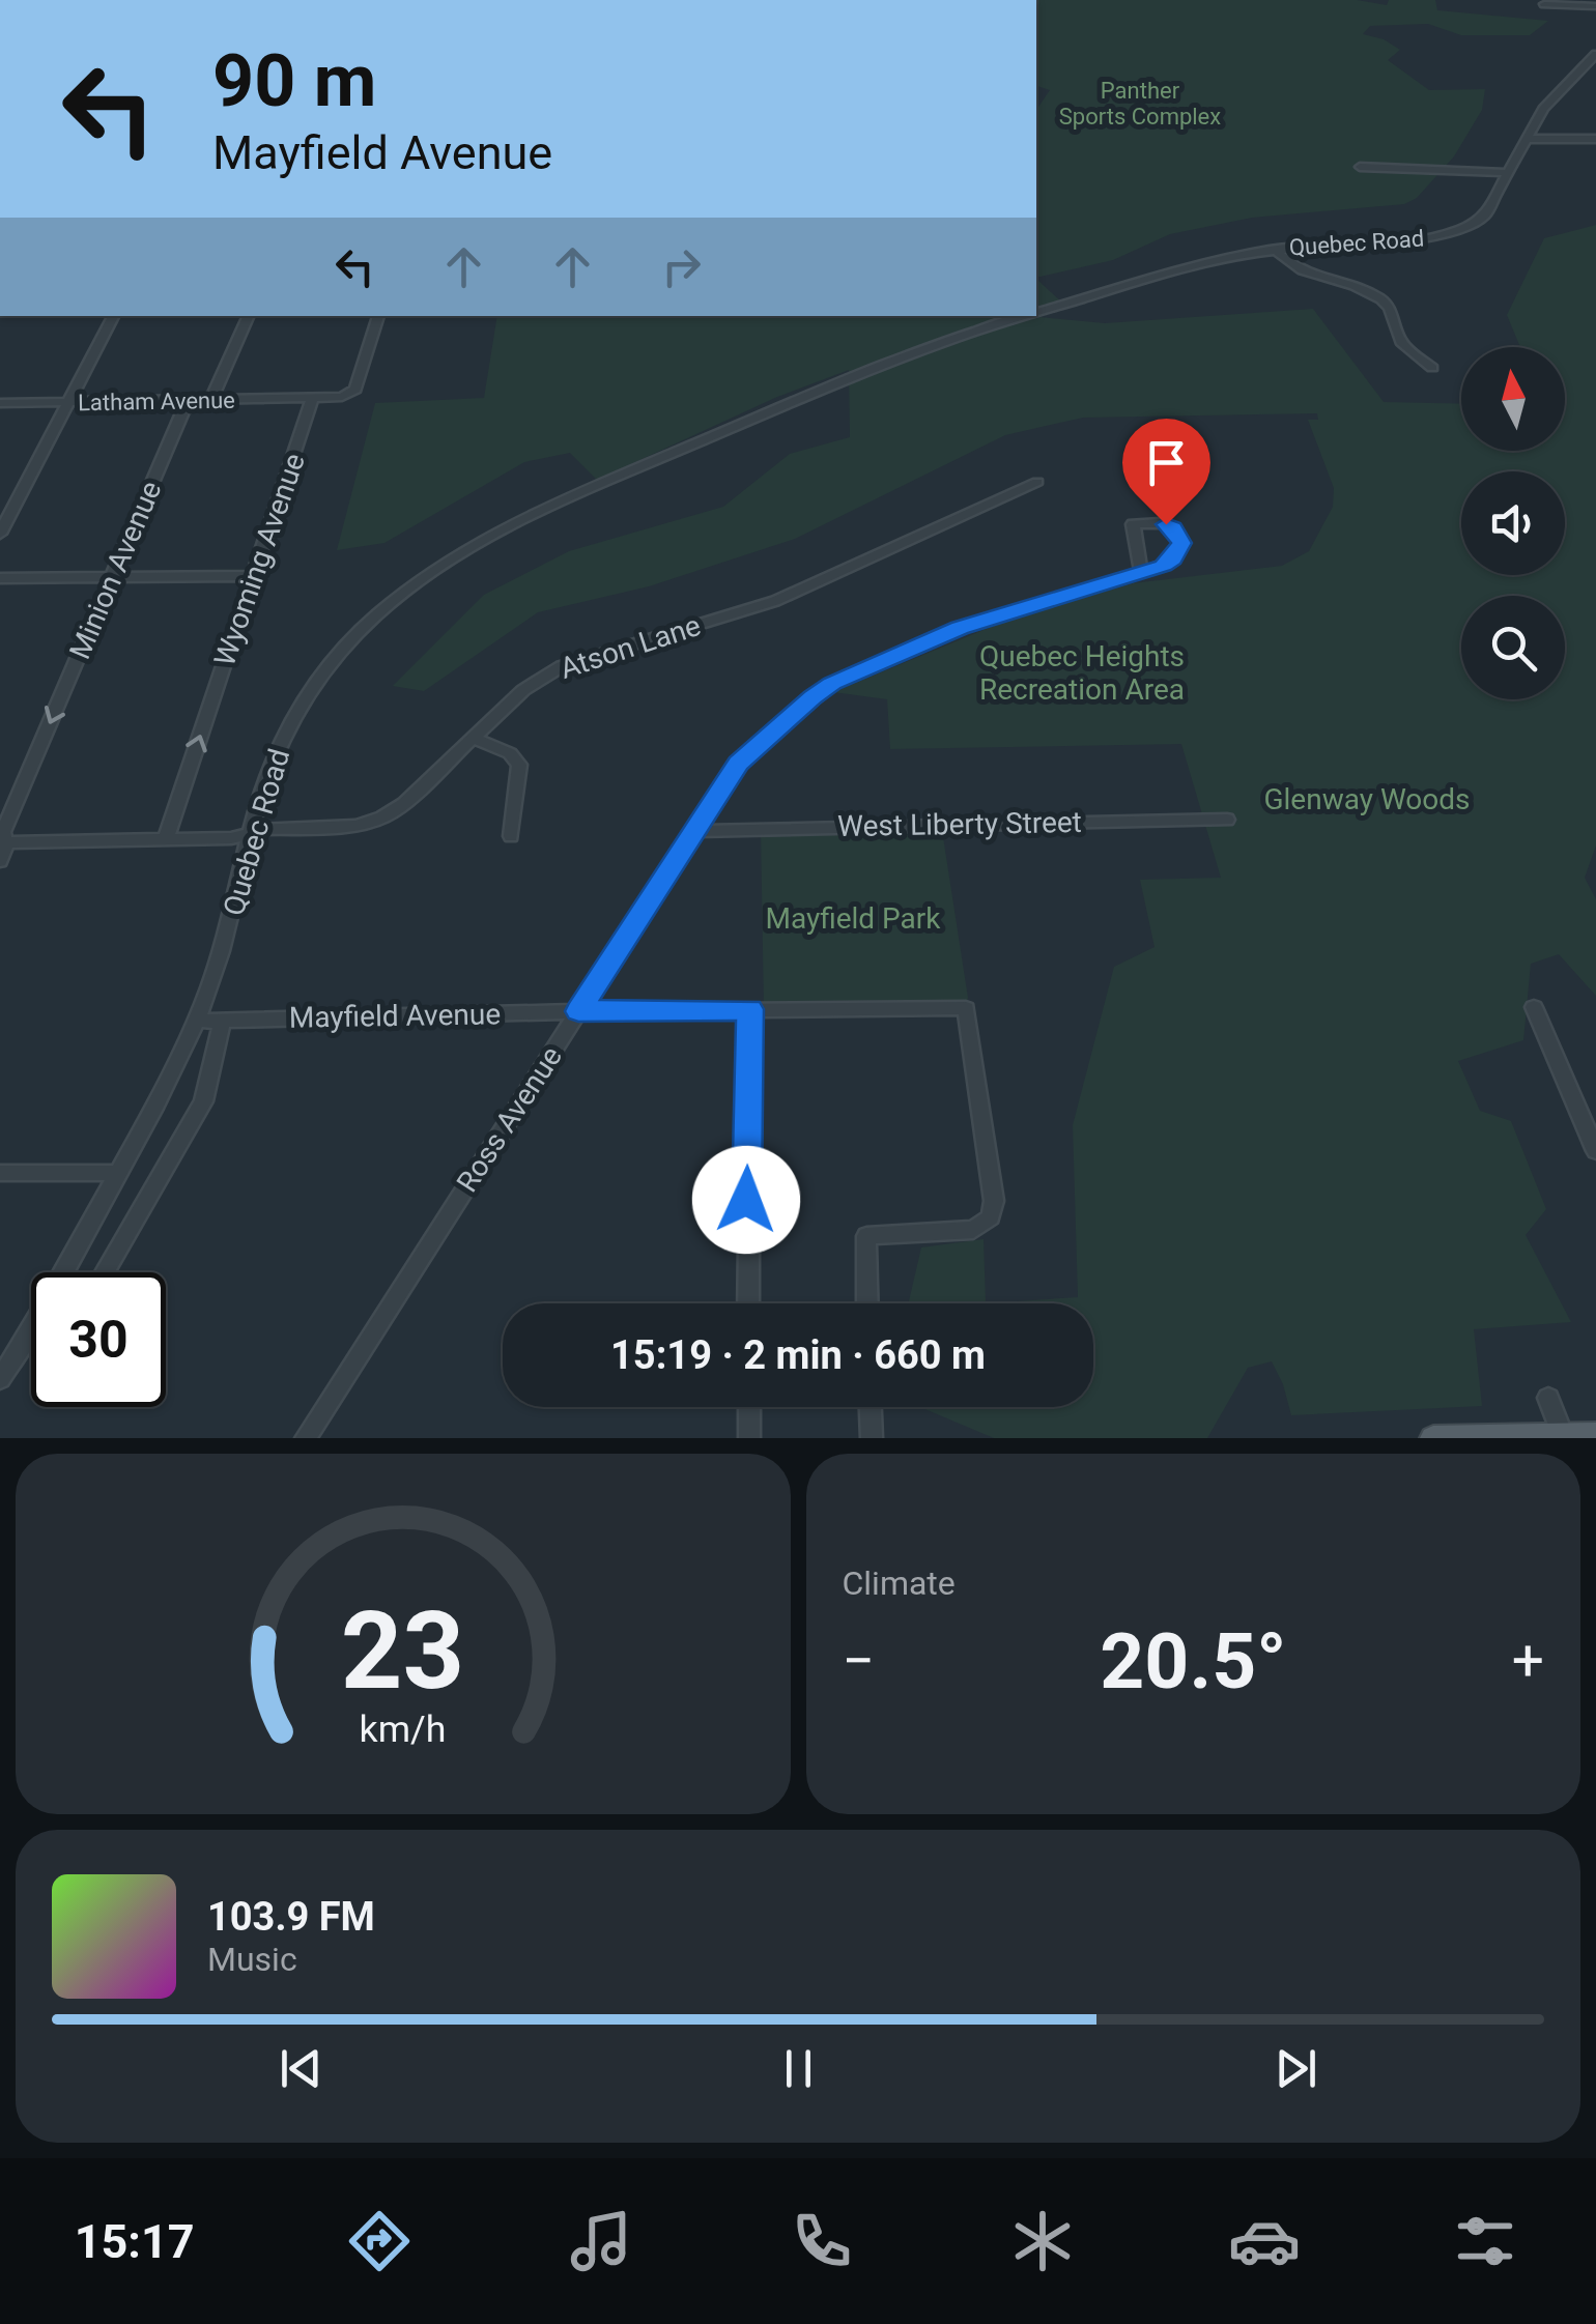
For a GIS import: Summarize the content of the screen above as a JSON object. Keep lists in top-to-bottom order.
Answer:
{
  "streets": {
    "street": [
      "Quebec Road",
      "Latham Avenue",
      "Wyoming Avenue",
      "Minion Avenue",
      "Atson Lane",
      "West Liberty Street",
      "Mayfield Avenue",
      "Ross Avenue"
    ]
  },
  "crossings": [
    ["Quebec Road", "Atson Lane"],
    ["Quebec Road", "Mayfield Avenue"],
    ["Latham Avenue", "Wyoming Avenue"],
    ["Latham Avenue", "Minion Avenue"],
    ["West Liberty Street", "Ross Avenue"],
    ["Mayfield Avenue", "Ross Avenue"]
  ],
  "one_way": ["Wyoming Avenue", "Minion Avenue"],
  "parks": [
    "Panther Sports Complex",
    "Quebec Heights Recreation Area",
    "Glenway Woods",
    "Mayfield Park"
  ],
  "north": "top",
  "page": {
    "turn": ["90 m", "Mayfield Avenue"],
    "limit": "30",
    "trip": "15:19 · 2 min · 660 m",
    "tile": "Climate",
    "heat": ["−", "20.5°", "+"],
    "song": ["103.9 FM", "Music"],
    "tabs": "15:17",
    "gauge": ["23", "km/h"]
  }
}
